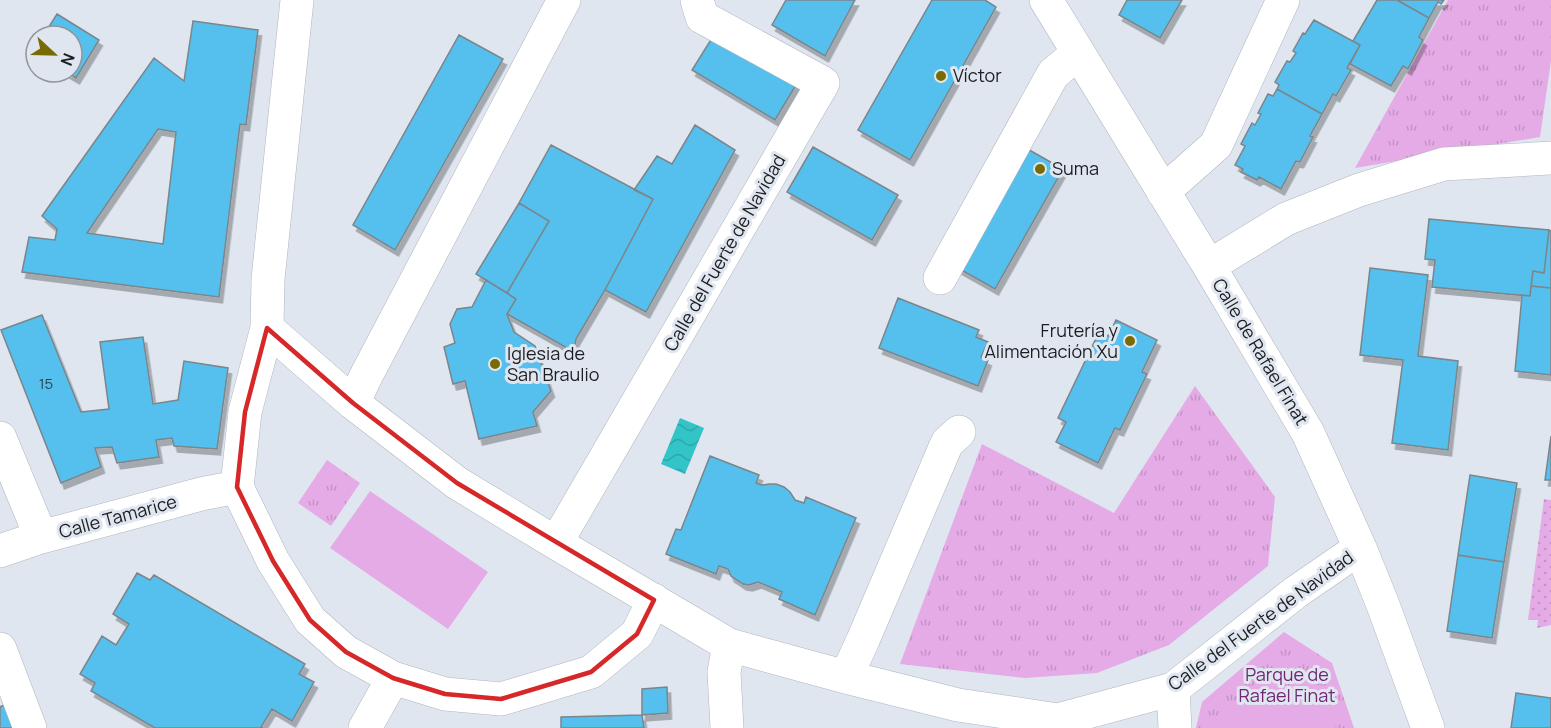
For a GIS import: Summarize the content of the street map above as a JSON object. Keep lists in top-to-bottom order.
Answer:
{
  "streets": {
    "street": ["Calle del Fuerte de Navidad", "Calle de Rafael Finat", "Calle Tamarice"]
  },
  "crossings": [
    ["Calle del Fuerte de Navidad", "Calle de Rafael Finat"]
  ],
  "parks": ["Parque de Rafael Finat"],
  "places": [
    "Víctor",
    "Suma",
    "Frutería y Alimentación Xu",
    "Iglesia de San Braulio"
  ],
  "house_numbers": ["15"],
  "north": "right"
}
